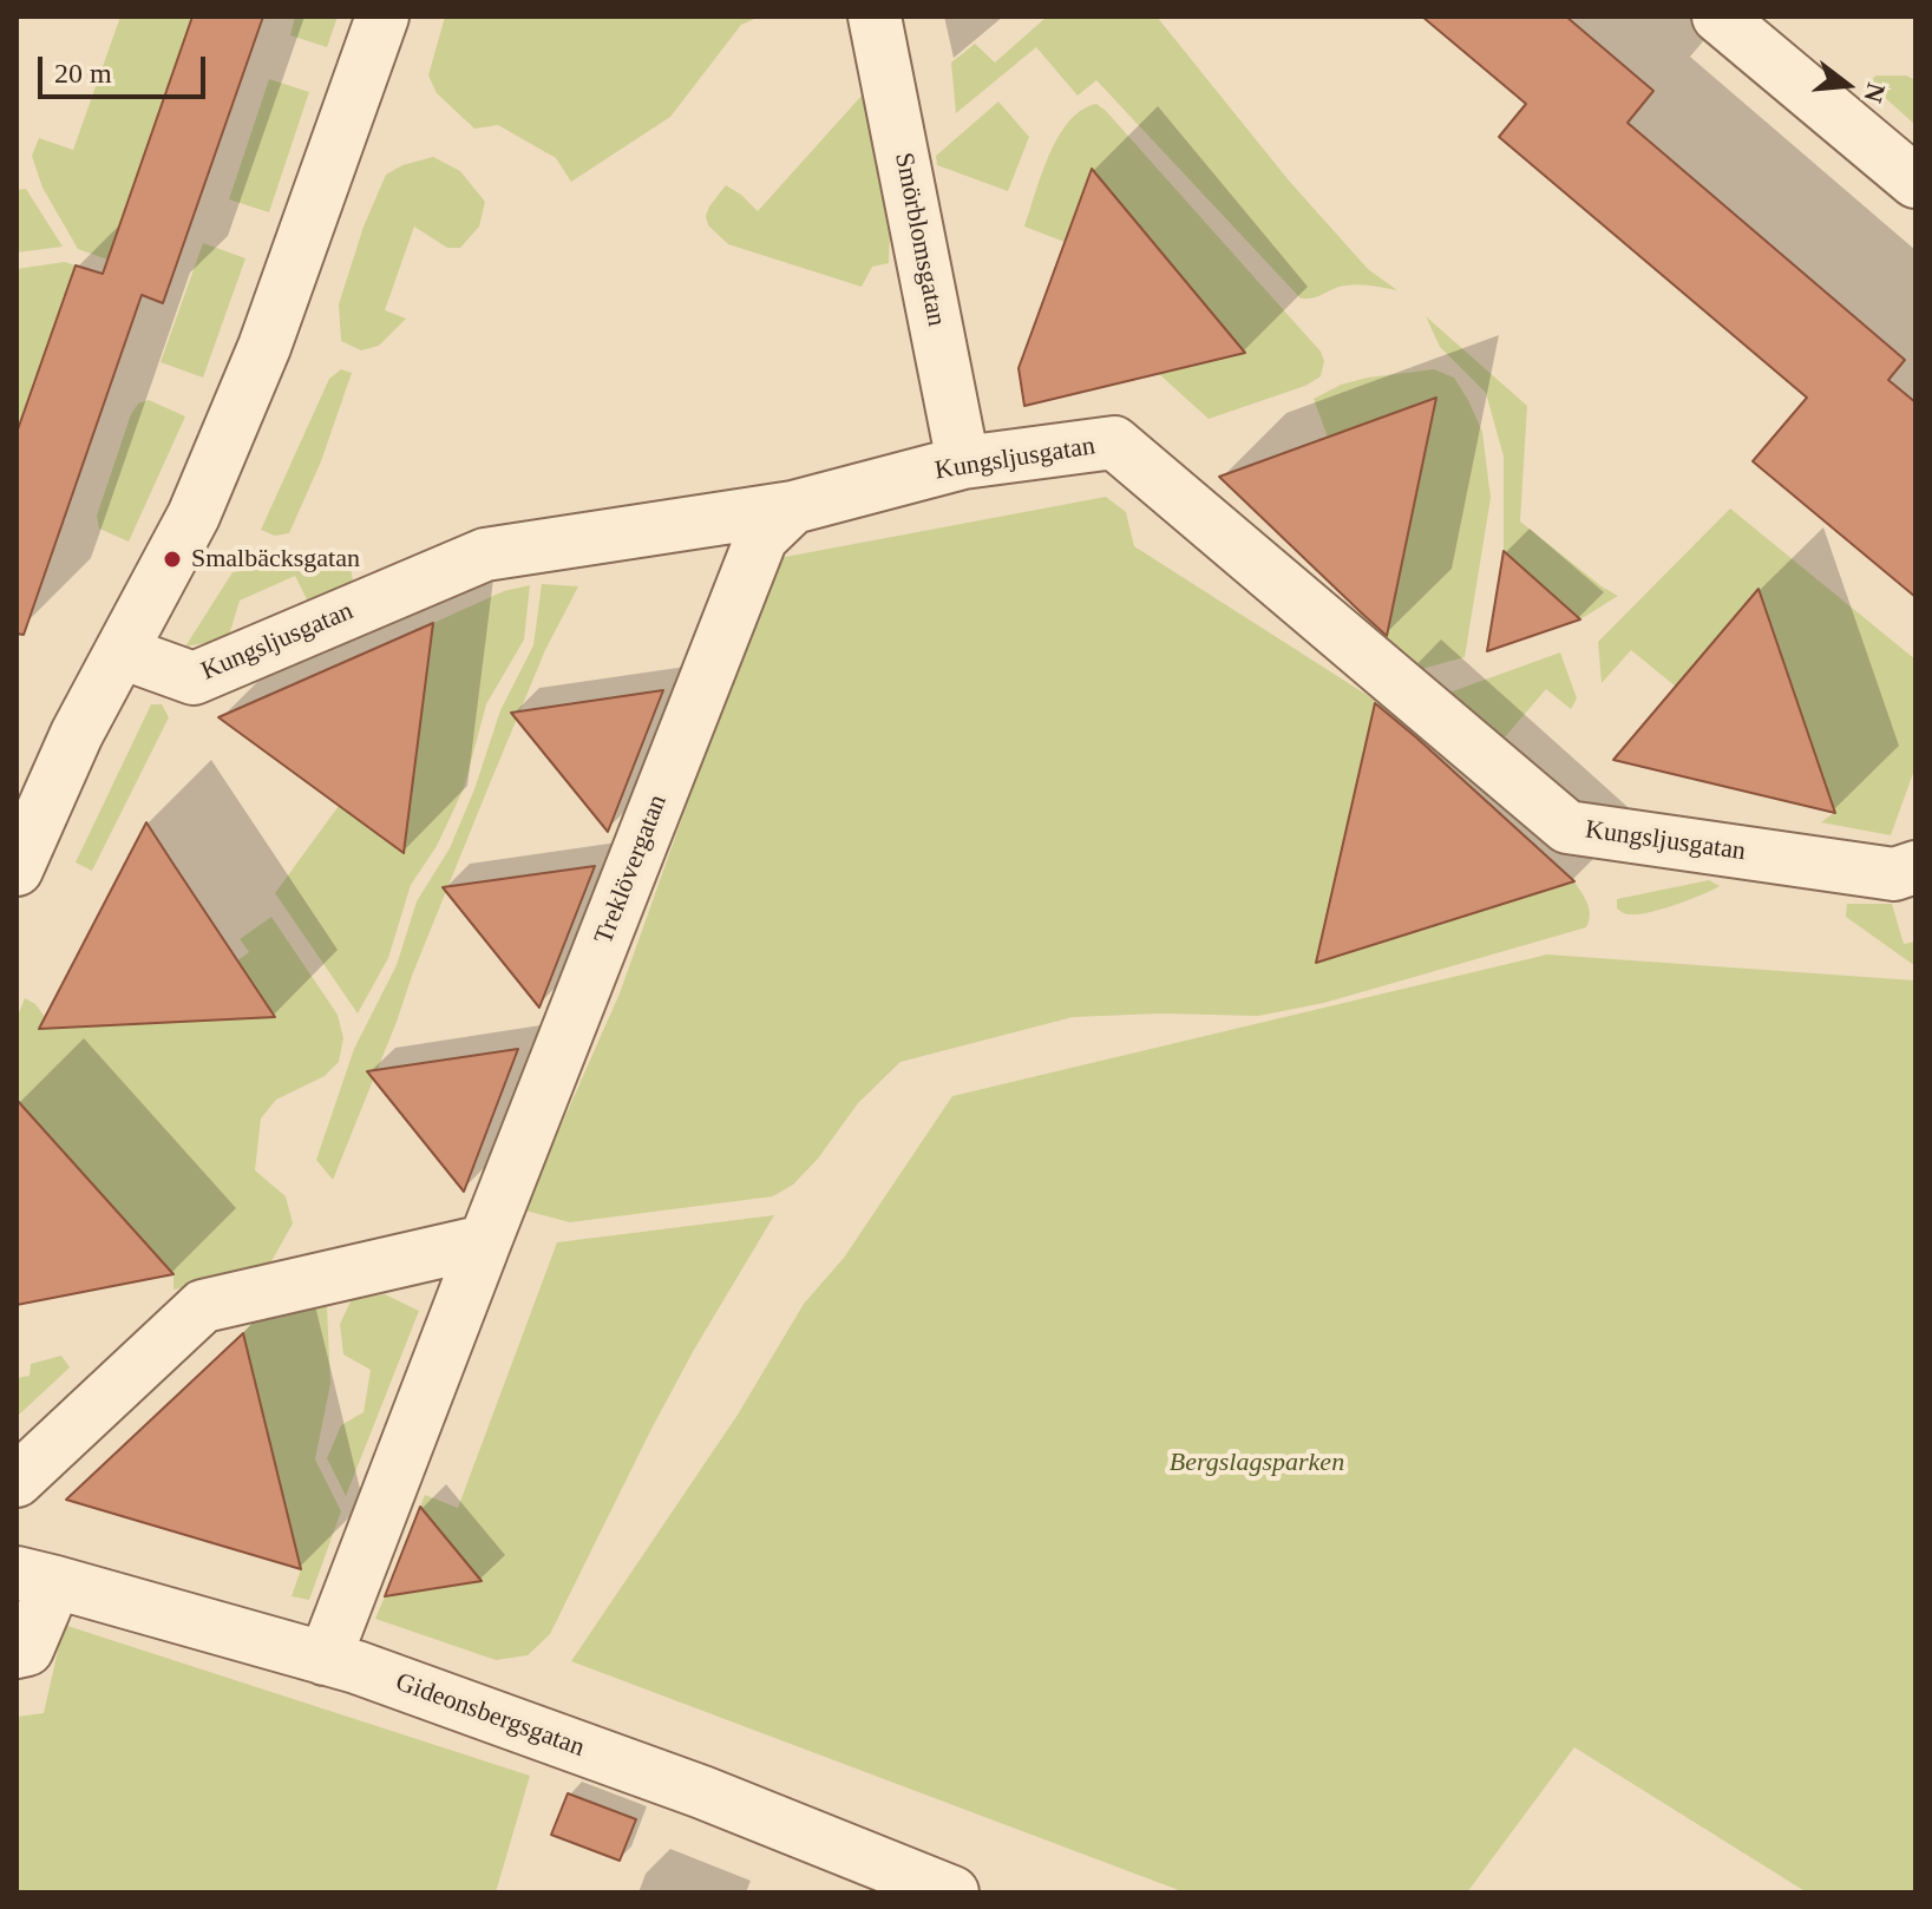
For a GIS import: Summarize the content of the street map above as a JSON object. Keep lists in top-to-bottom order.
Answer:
{
  "streets": {
    "street": [
      "Smörblomsgatan",
      "Kungsljusgatan",
      "Treklövergatan",
      "Gideonsbergsgatan"
    ]
  },
  "crossings": [
    ["Smörblomsgatan", "Kungsljusgatan"],
    ["Kungsljusgatan", "Treklövergatan"],
    ["Treklövergatan", "Gideonsbergsgatan"]
  ],
  "parks": ["Bergslagsparken"],
  "places": ["Smalbäcksgatan"],
  "scale_bar": "20 m",
  "north": "right"
}
